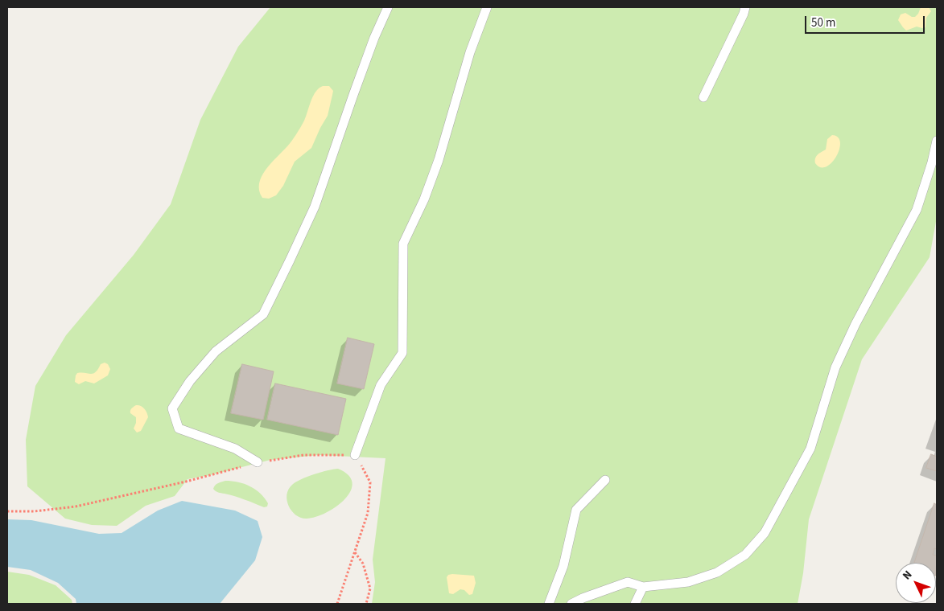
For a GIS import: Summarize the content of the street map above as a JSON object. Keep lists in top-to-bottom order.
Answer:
{
  "scale_bar": "50 m",
  "north": "top left"
}
